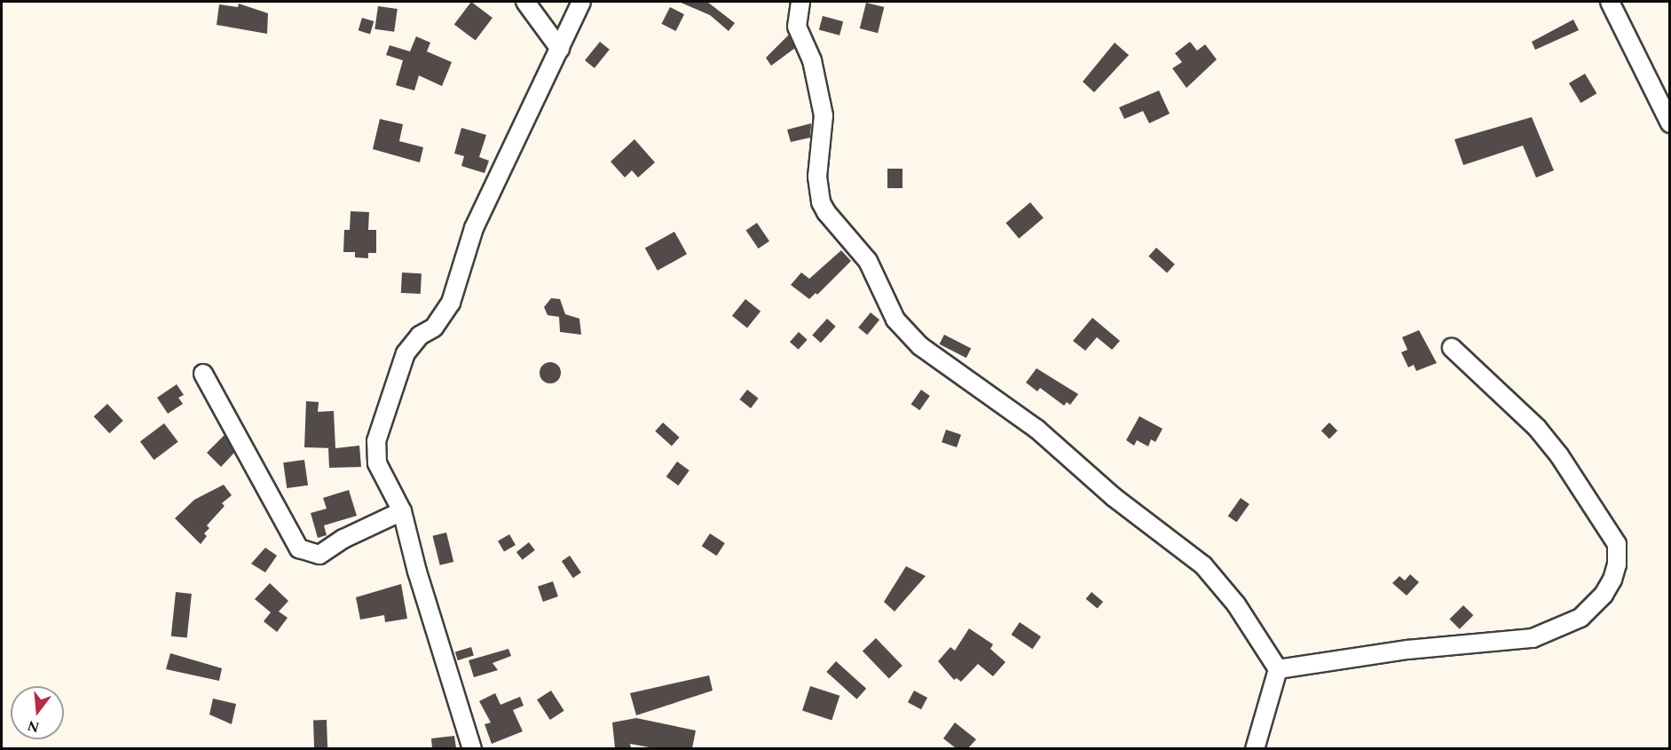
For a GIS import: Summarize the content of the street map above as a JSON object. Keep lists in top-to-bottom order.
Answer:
{
  "north": "bottom"
}
